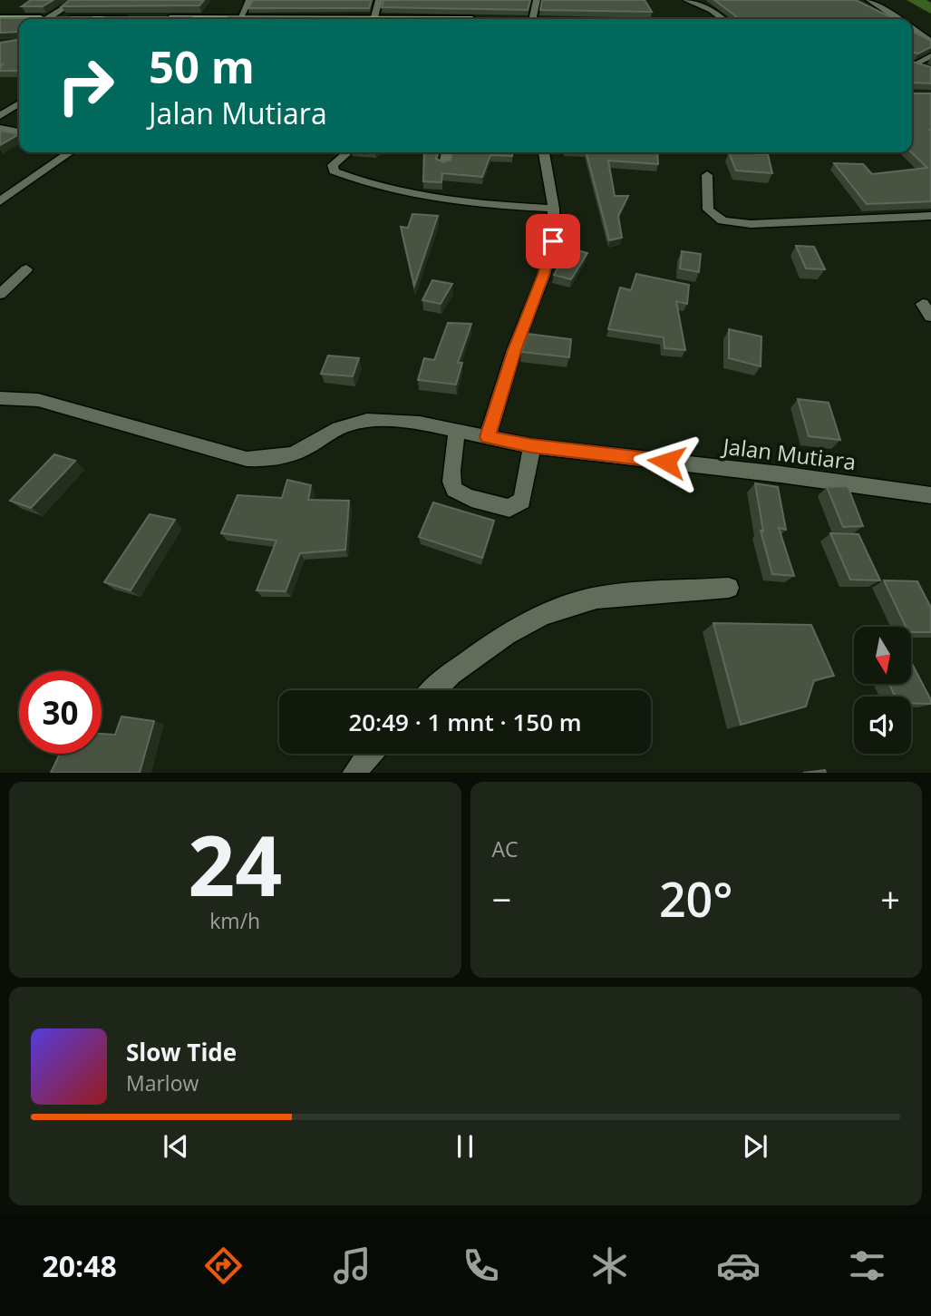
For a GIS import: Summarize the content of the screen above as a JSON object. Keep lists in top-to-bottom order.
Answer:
{
  "streets": {
    "street": ["Jalan Mutiara"]
  },
  "north": "bottom",
  "page": {
    "turn": ["50 m", "Jalan Mutiara"],
    "limit": "30",
    "trip": "20:49 · 1 mnt · 150 m",
    "tile": [
      ["24", "km/h"],
      "AC"
    ],
    "heat": ["−", "20°", "+"],
    "song": ["Slow Tide", "Marlow"],
    "tabs": "20:48"
  }
}
